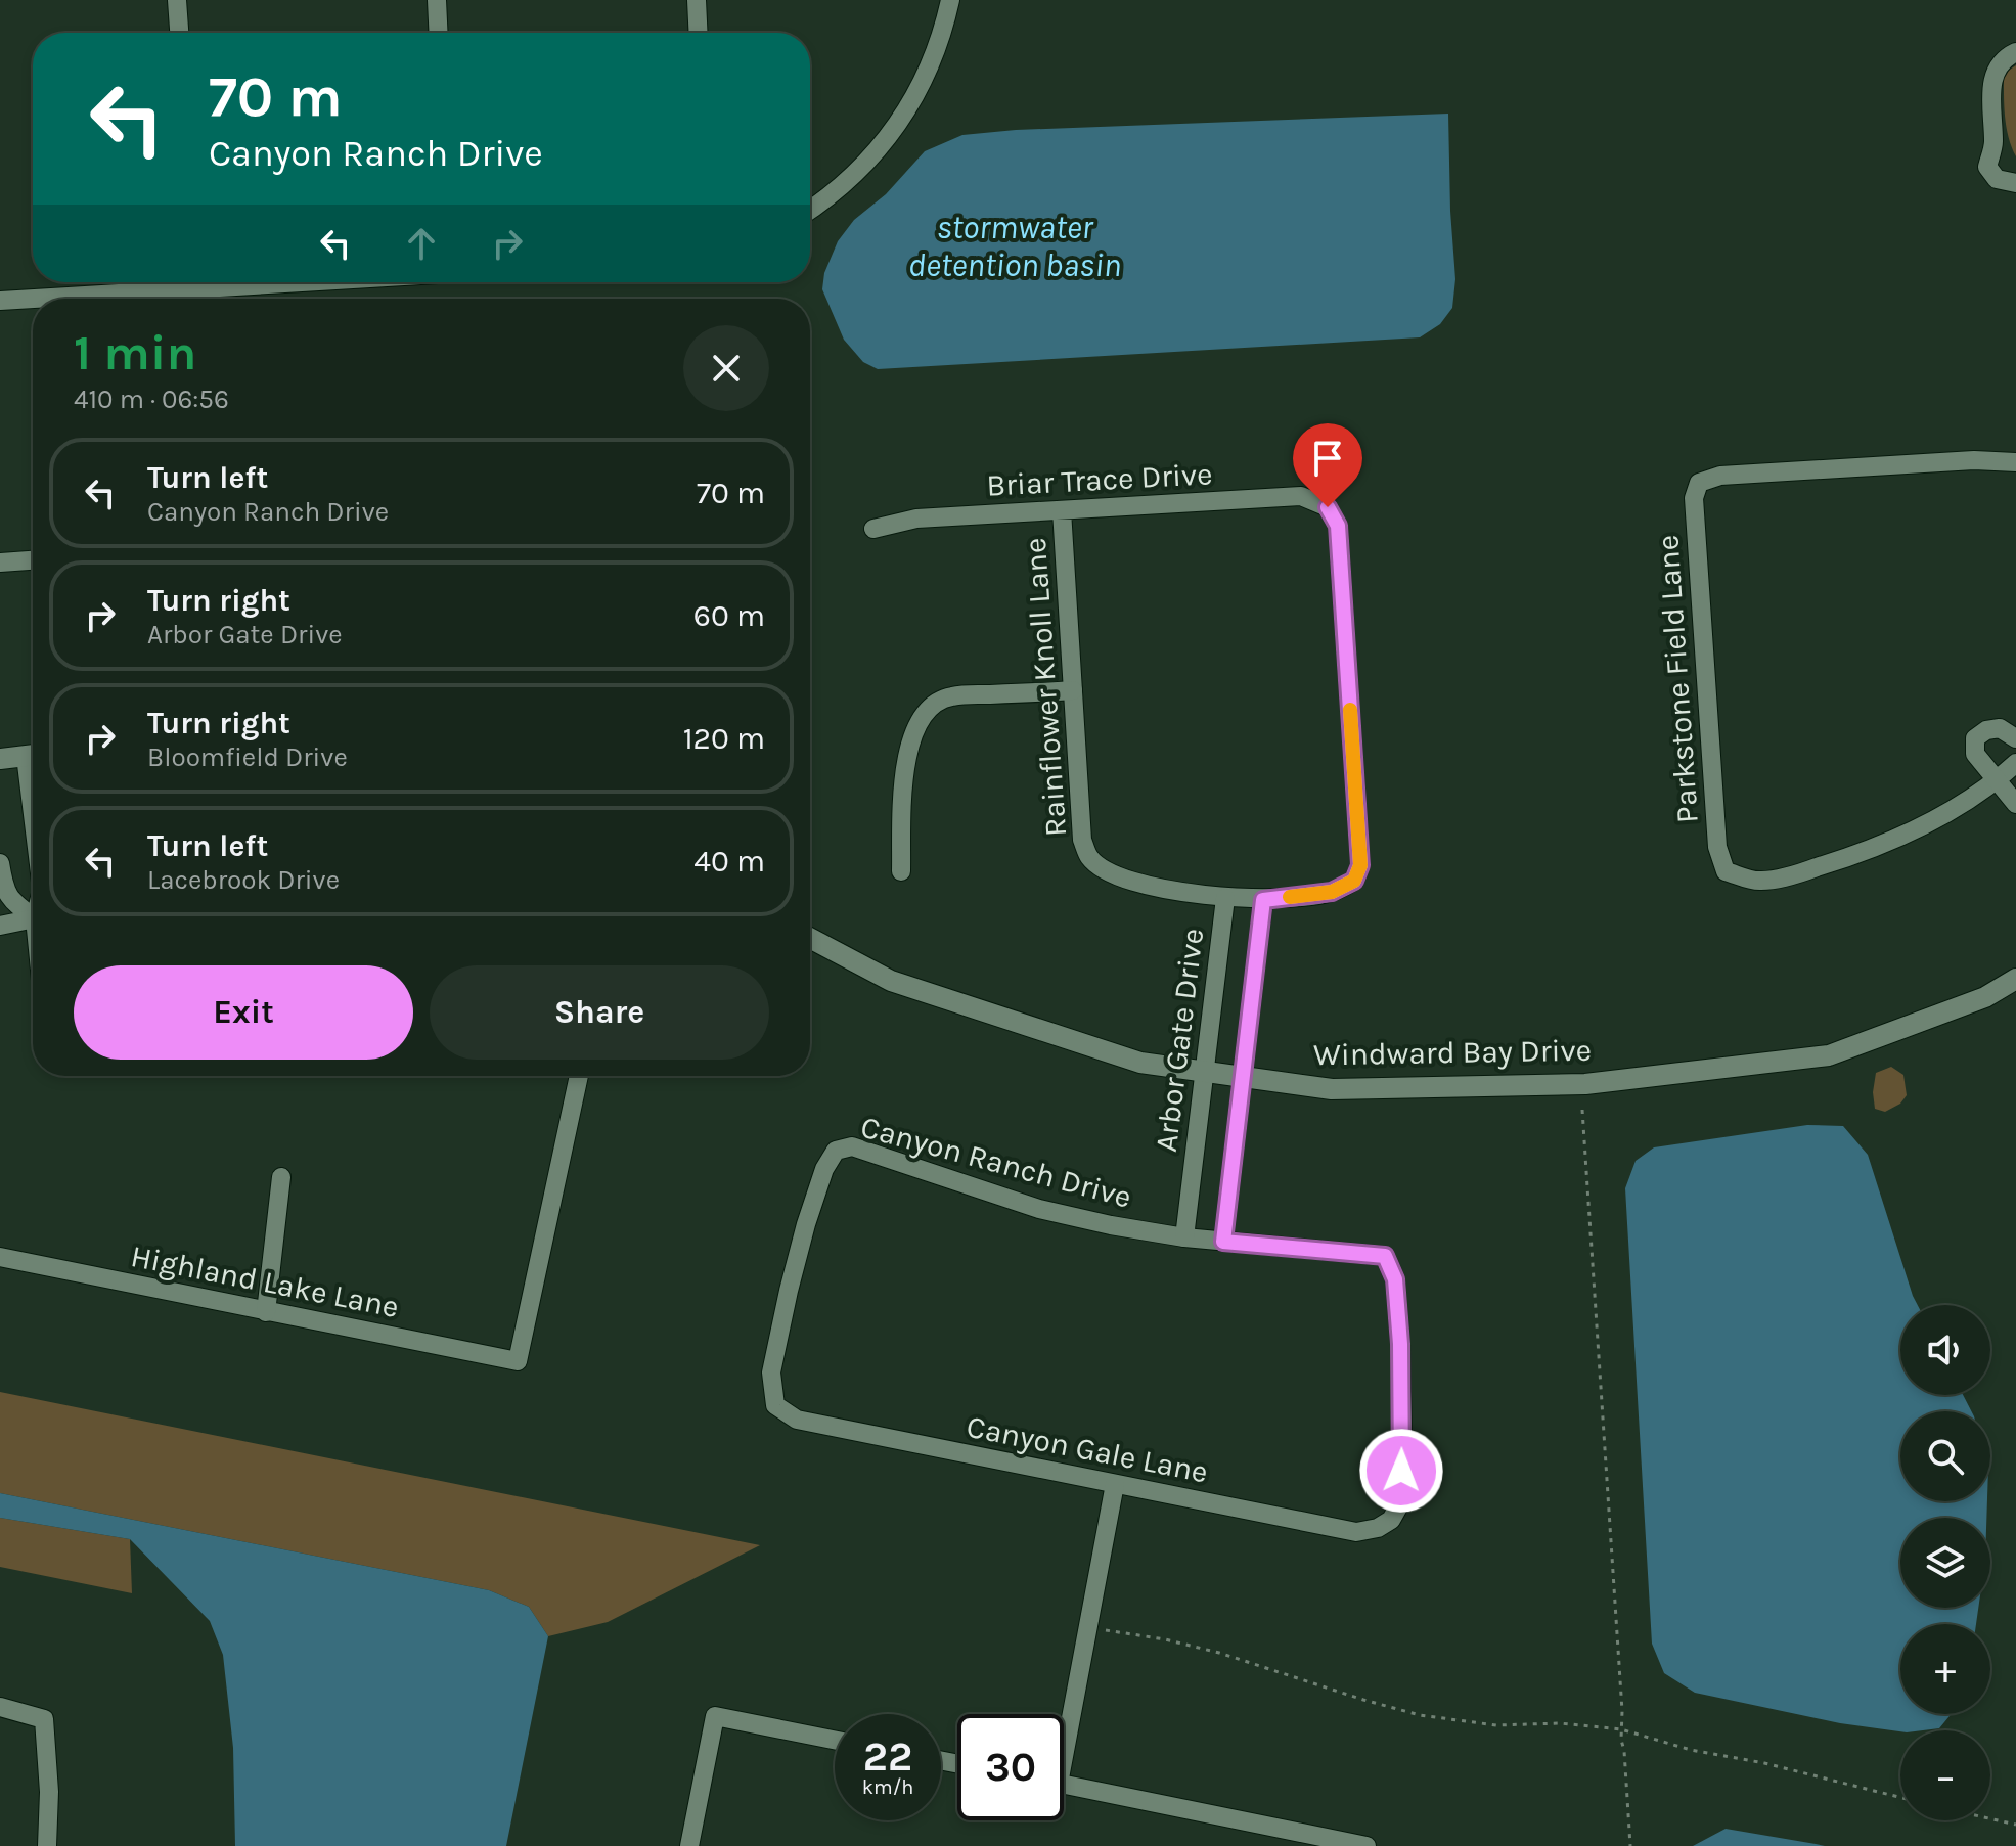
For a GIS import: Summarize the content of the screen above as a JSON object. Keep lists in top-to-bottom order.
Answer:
{
  "streets": {
    "street": [
      "Briar Trace Drive",
      "Parkstone Field Lane",
      "Rainflower Knoll Lane",
      "Arbor Gate Drive",
      "Windward Bay Drive",
      "Canyon Ranch Drive",
      "Highland Lake Lane",
      "Canyon Gale Lane"
    ]
  },
  "crossings": [
    ["Briar Trace Drive", "Rainflower Knoll Lane"],
    ["Rainflower Knoll Lane", "Arbor Gate Drive"],
    ["Arbor Gate Drive", "Windward Bay Drive"],
    ["Arbor Gate Drive", "Canyon Ranch Drive"],
    ["Canyon Ranch Drive", "Canyon Gale Lane"]
  ],
  "water": ["stormwater detention basin"],
  "page": {
    "turn": ["70 m", "Canyon Ranch Drive"],
    "heading": ["1 min", "410 m · 06:56"],
    "list": [
      {
        "name": "Turn left",
        "note": "Canyon Ranch Drive",
        "value": "70 m"
      },
      {
        "name": "Turn right",
        "note": "Arbor Gate Drive",
        "value": "60 m"
      },
      {
        "name": "Turn right",
        "note": "Bloomfield Drive",
        "value": "120 m"
      },
      {
        "name": "Turn left",
        "note": "Lacebrook Drive",
        "value": "40 m"
      }
    ],
    "buttons": ["Exit", "Share"],
    "map_buttons": ["+", "−"],
    "speed": "22 km/h",
    "limit": "30"
  }
}
